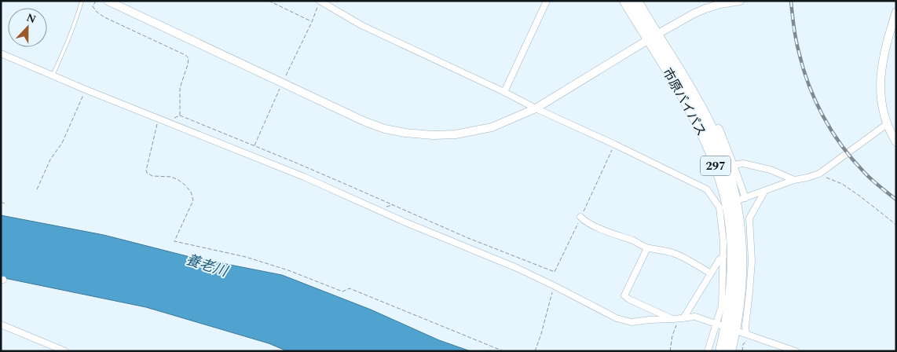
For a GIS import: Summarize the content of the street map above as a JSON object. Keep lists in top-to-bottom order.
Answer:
{
  "streets": {
    "highway": ["市原バイパス", "297"]
  },
  "water": ["養老川"],
  "north": "top"
}
